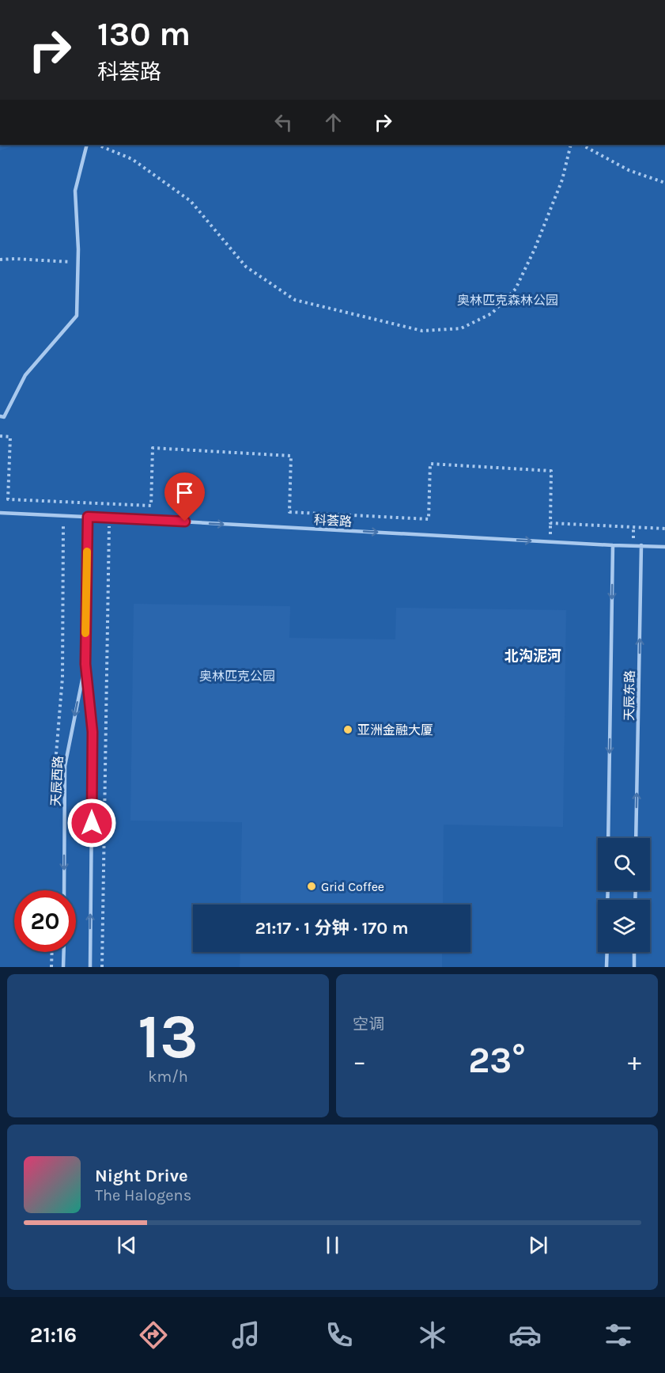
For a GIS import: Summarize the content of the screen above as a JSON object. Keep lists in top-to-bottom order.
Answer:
{
  "streets": {
    "lane": ["科荟路", "天辰东路", "天辰西路"]
  },
  "crossings": [
    ["科荟路", "天辰东路"],
    ["科荟路", "天辰西路"]
  ],
  "one_way": ["科荟路"],
  "districts": ["北沟泥河"],
  "parks": ["奥林匹克森林公园", "奥林匹克公园"],
  "places": ["亚洲金融大厦", "Grid Coffee"],
  "page": {
    "turn": ["130 m", "科荟路"],
    "limit": "20",
    "trip": "21:17 · 1 分钟 · 170 m",
    "tile": [
      ["13", "km/h"],
      "空调"
    ],
    "heat": ["−", "23°", "+"],
    "song": ["Night Drive", "The Halogens"],
    "tabs": "21:16"
  }
}
